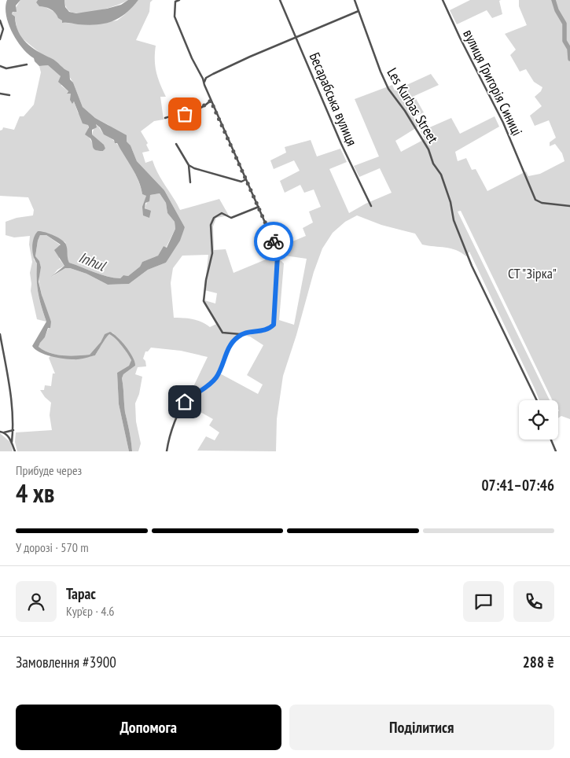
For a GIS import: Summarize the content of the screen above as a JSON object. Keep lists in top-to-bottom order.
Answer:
{
  "streets": {
    "street": ["вулиця Григорія Синиці", "Бесарабська вулиця", "Les Kurbas Street"]
  },
  "water": ["Inhul"],
  "parks": ["СТ \"Зірка\""],
  "page": {
    "heading": ["4 хв", "Прибуде через", "07:41–07:46"],
    "panel": [
      "Тарас",
      "Кур’єр · 4.6",
      "Замовлення #3900",
      "288 ₴"
    ],
    "bar": "У дорозі · 570 m",
    "buttons": ["Допомога", "Поділитися"]
  }
}
